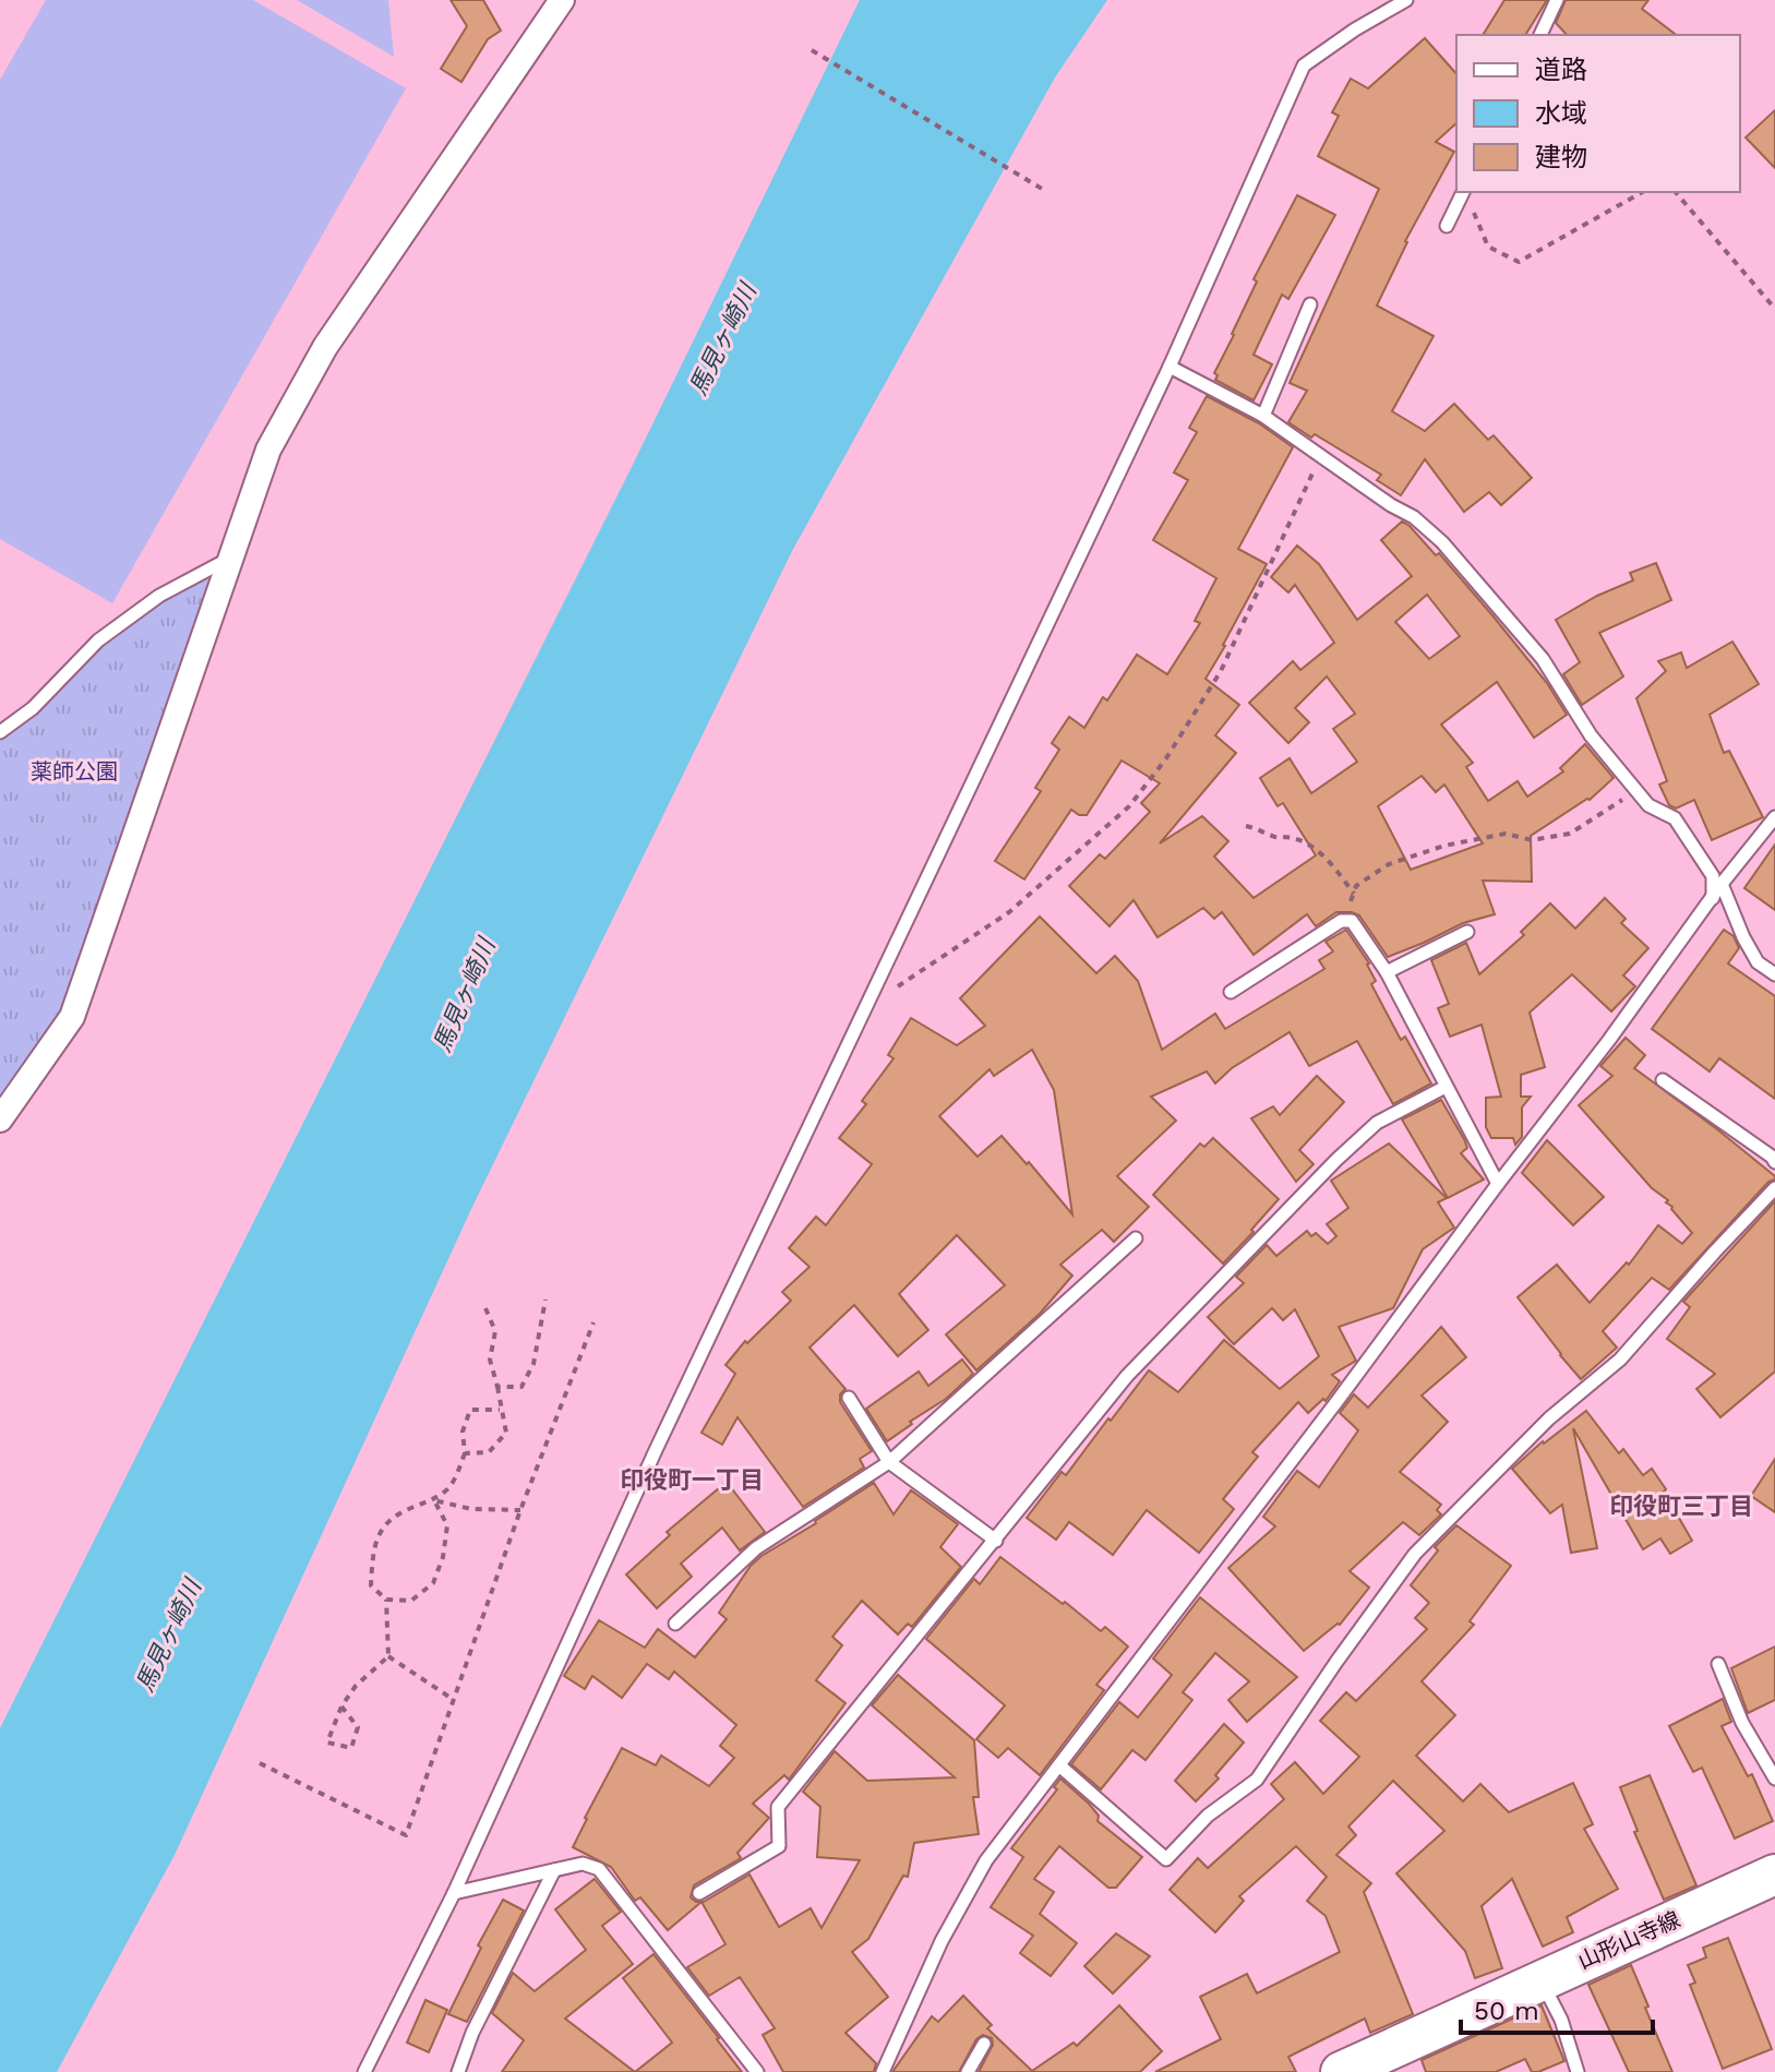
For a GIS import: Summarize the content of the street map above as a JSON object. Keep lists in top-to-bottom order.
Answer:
{
  "streets": {
    "main road": ["山形山寺線"]
  },
  "districts": ["印役町一丁目", "印役町三丁目"],
  "water": ["馬見ヶ崎川"],
  "parks": ["薬師公園"],
  "legend": ["道路", "水域", "建物"],
  "scale_bar": "50 m"
}
